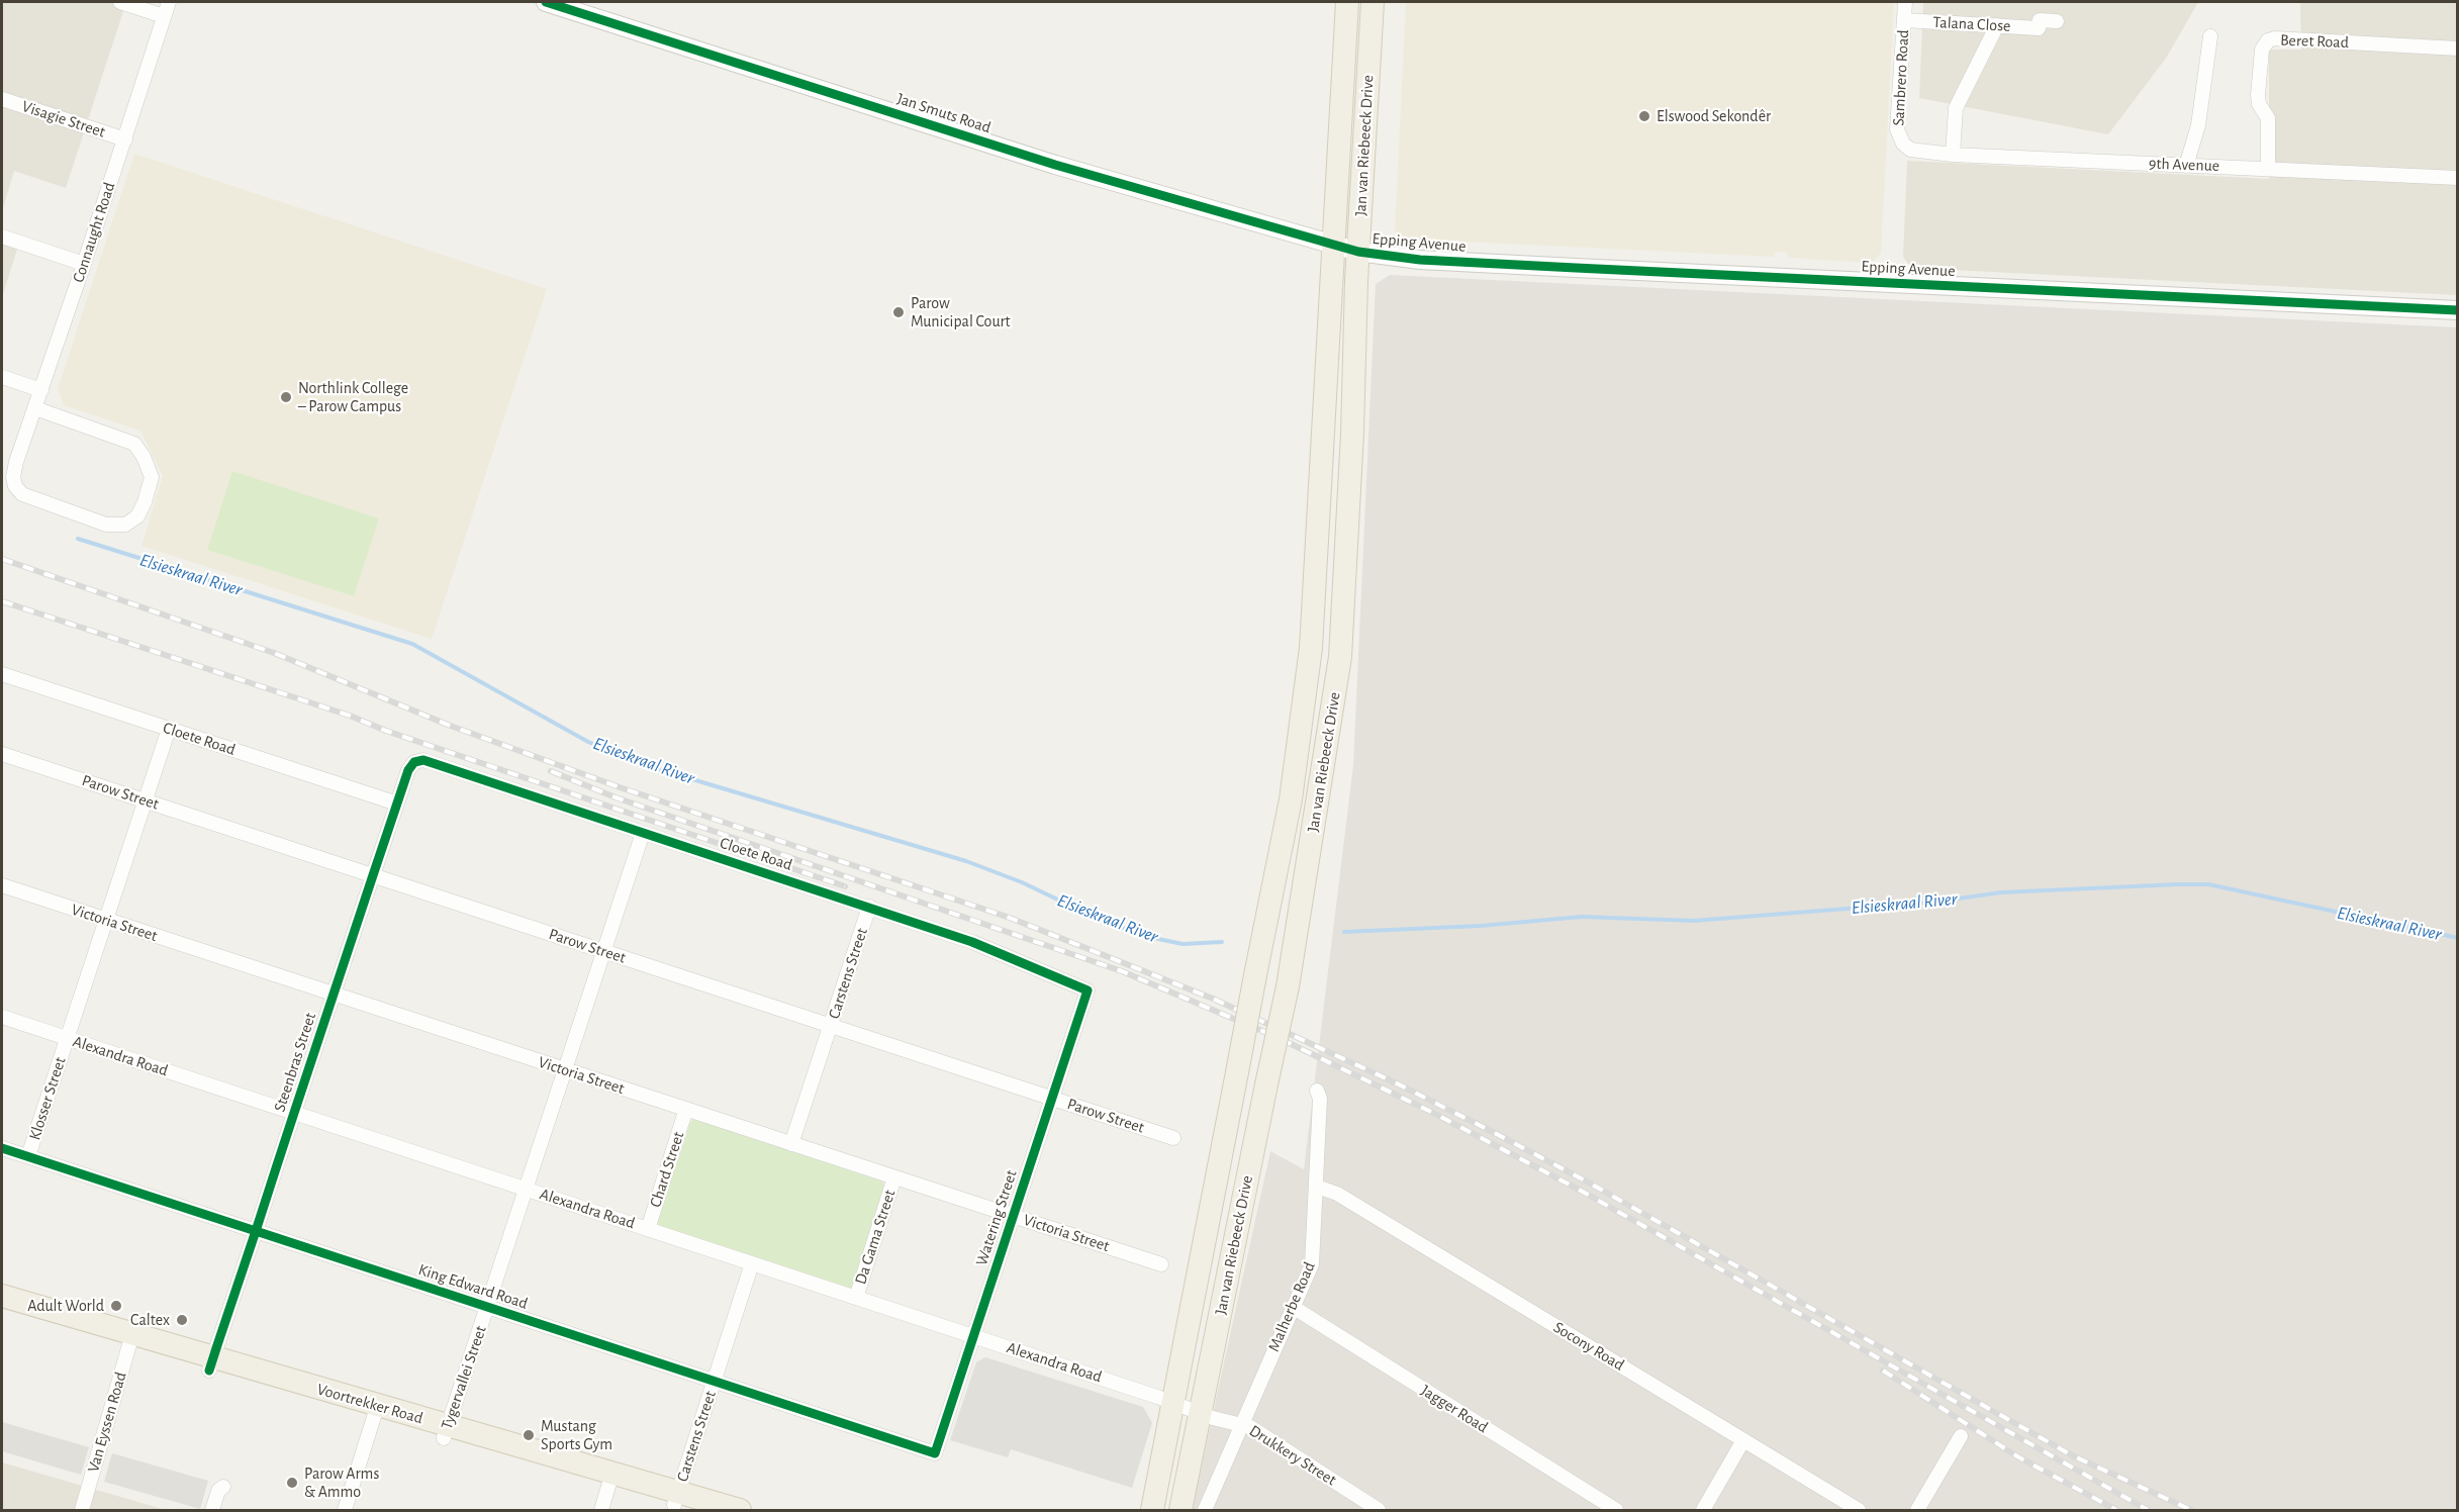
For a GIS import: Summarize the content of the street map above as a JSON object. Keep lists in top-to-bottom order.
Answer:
{
  "streets": {
    "main road": ["Jan van Riebeeck Drive", "Voortrekker Road"],
    "street": [
      "Talana Close",
      "Beret Road",
      "Sambrero Road",
      "Jan Smuts Road",
      "Visagie Street",
      "9th Avenue",
      "Connaught Road",
      "Epping Avenue",
      "Cloete Road",
      "Parow Street",
      "Victoria Street",
      "Carstens Street",
      "Alexandra Road",
      "Steenbras Street",
      "Klosser Street",
      "Chard Street",
      "Watering Street",
      "Da Gama Street",
      "King Edward Road",
      "Malherbe Road",
      "Socony Road",
      "Tygervallei Street",
      "Jagger Road",
      "Van Eyssen Road",
      "Drukkery Street"
    ]
  },
  "crossings": [
    ["Talana Close", "Sambrero Road"],
    ["Beret Road", "9th Avenue"],
    ["Sambrero Road", "9th Avenue"],
    ["Jan Smuts Road", "Jan van Riebeeck Drive"],
    ["Jan Smuts Road", "Epping Avenue"],
    ["Visagie Street", "Connaught Road"],
    ["Jan van Riebeeck Drive", "Epping Avenue"],
    ["Jan van Riebeeck Drive", "Alexandra Road"],
    ["Jan van Riebeeck Drive", "Drukkery Street"],
    ["Cloete Road", "Carstens Street"],
    ["Cloete Road", "Steenbras Street"],
    ["Cloete Road", "Klosser Street"],
    ["Cloete Road", "Watering Street"],
    ["Cloete Road", "Tygervallei Street"],
    ["Parow Street", "Carstens Street"],
    ["Parow Street", "Steenbras Street"],
    ["Parow Street", "Klosser Street"],
    ["Parow Street", "Watering Street"],
    ["Parow Street", "Tygervallei Street"],
    ["Victoria Street", "Carstens Street"],
    ["Victoria Street", "Steenbras Street"],
    ["Victoria Street", "Klosser Street"],
    ["Victoria Street", "Chard Street"],
    ["Victoria Street", "Watering Street"],
    ["Victoria Street", "Da Gama Street"],
    ["Victoria Street", "Tygervallei Street"],
    ["Carstens Street", "Alexandra Road"],
    ["Carstens Street", "King Edward Road"],
    ["Carstens Street", "Voortrekker Road"],
    ["Alexandra Road", "Steenbras Street"],
    ["Alexandra Road", "Klosser Street"],
    ["Alexandra Road", "Chard Street"],
    ["Alexandra Road", "Watering Street"],
    ["Alexandra Road", "Da Gama Street"],
    ["Alexandra Road", "Tygervallei Street"],
    ["Alexandra Road", "Drukkery Street"],
    ["Steenbras Street", "King Edward Road"],
    ["Steenbras Street", "Voortrekker Road"],
    ["Klosser Street", "King Edward Road"],
    ["Watering Street", "King Edward Road"],
    ["King Edward Road", "Tygervallei Street"],
    ["Malherbe Road", "Socony Road"],
    ["Malherbe Road", "Jagger Road"],
    ["Malherbe Road", "Drukkery Street"],
    ["Tygervallei Street", "Voortrekker Road"],
    ["Voortrekker Road", "Van Eyssen Road"]
  ],
  "water": ["Elsieskraal River"],
  "places": [
    "Elswood Sekondêr",
    "Parow Municipal Court",
    "Northlink College – Parow Campus",
    "Adult World",
    "Caltex",
    "Mustang Sports Gym",
    "Parow Arms & Ammo"
  ]
}
